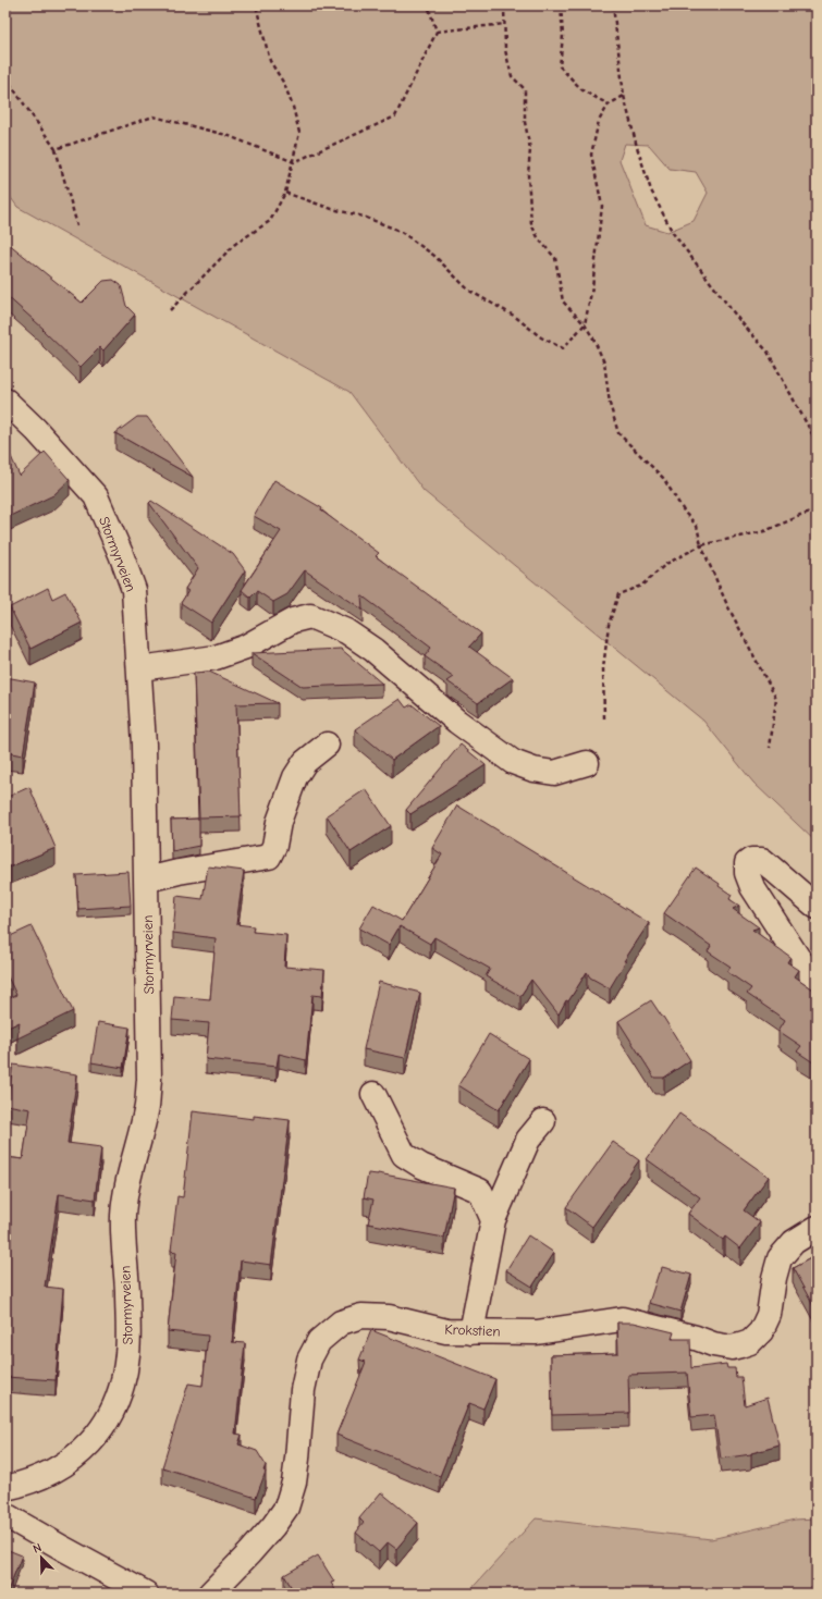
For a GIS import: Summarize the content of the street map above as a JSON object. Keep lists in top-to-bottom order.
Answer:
{
  "streets": {
    "street": ["Stormyrveien", "Krokstien"]
  },
  "north": "top left"
}
